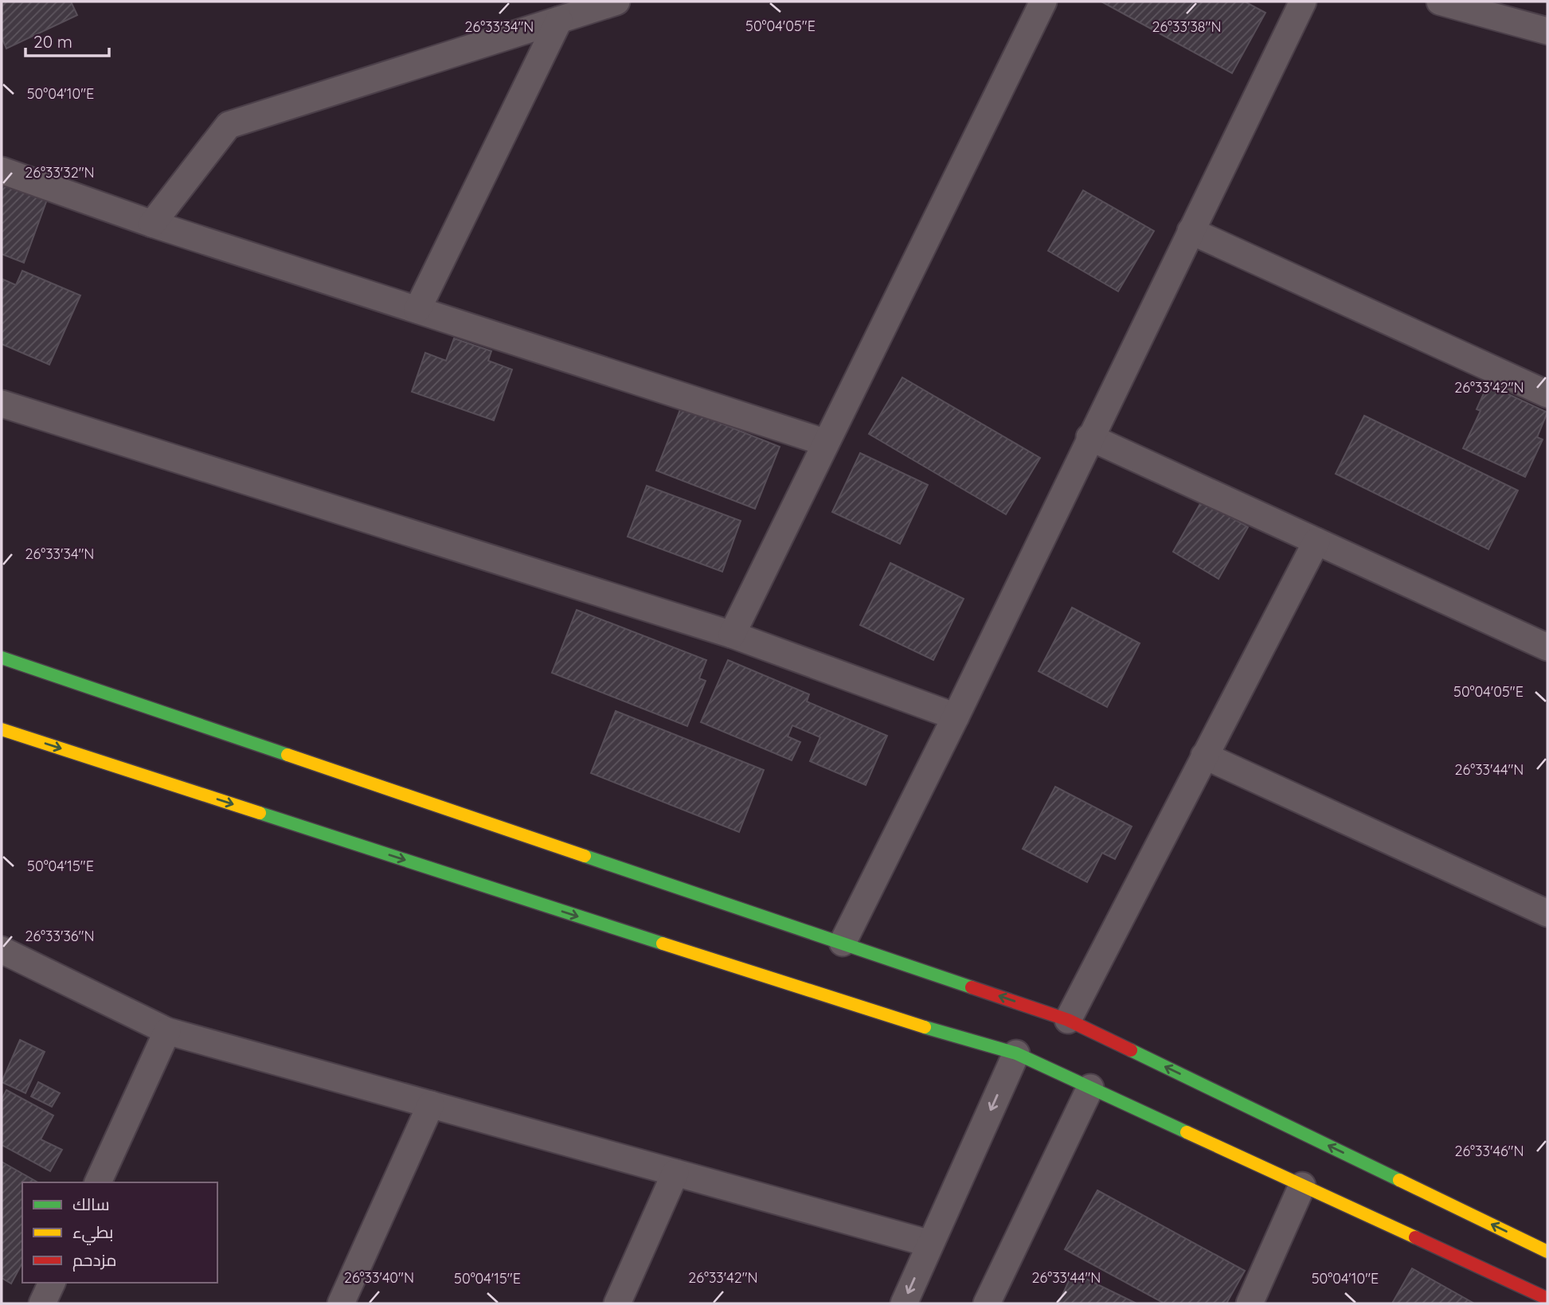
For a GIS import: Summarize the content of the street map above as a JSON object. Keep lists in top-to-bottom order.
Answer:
{
  "legend": ["سالك", "بطيء", "مزدحم"],
  "scale_bar": "20 m",
  "coordinates": [
    "50°04'05\"E",
    "26°33'38\"N",
    "26°33'34\"N",
    "50°04'10\"E",
    "26°33'32\"N",
    "26°33'42\"N",
    "26°33'44\"N",
    "50°04'15\"E",
    "26°33'36\"N",
    "26°33'46\"N",
    "26°33'40\"N"
  ]
}
